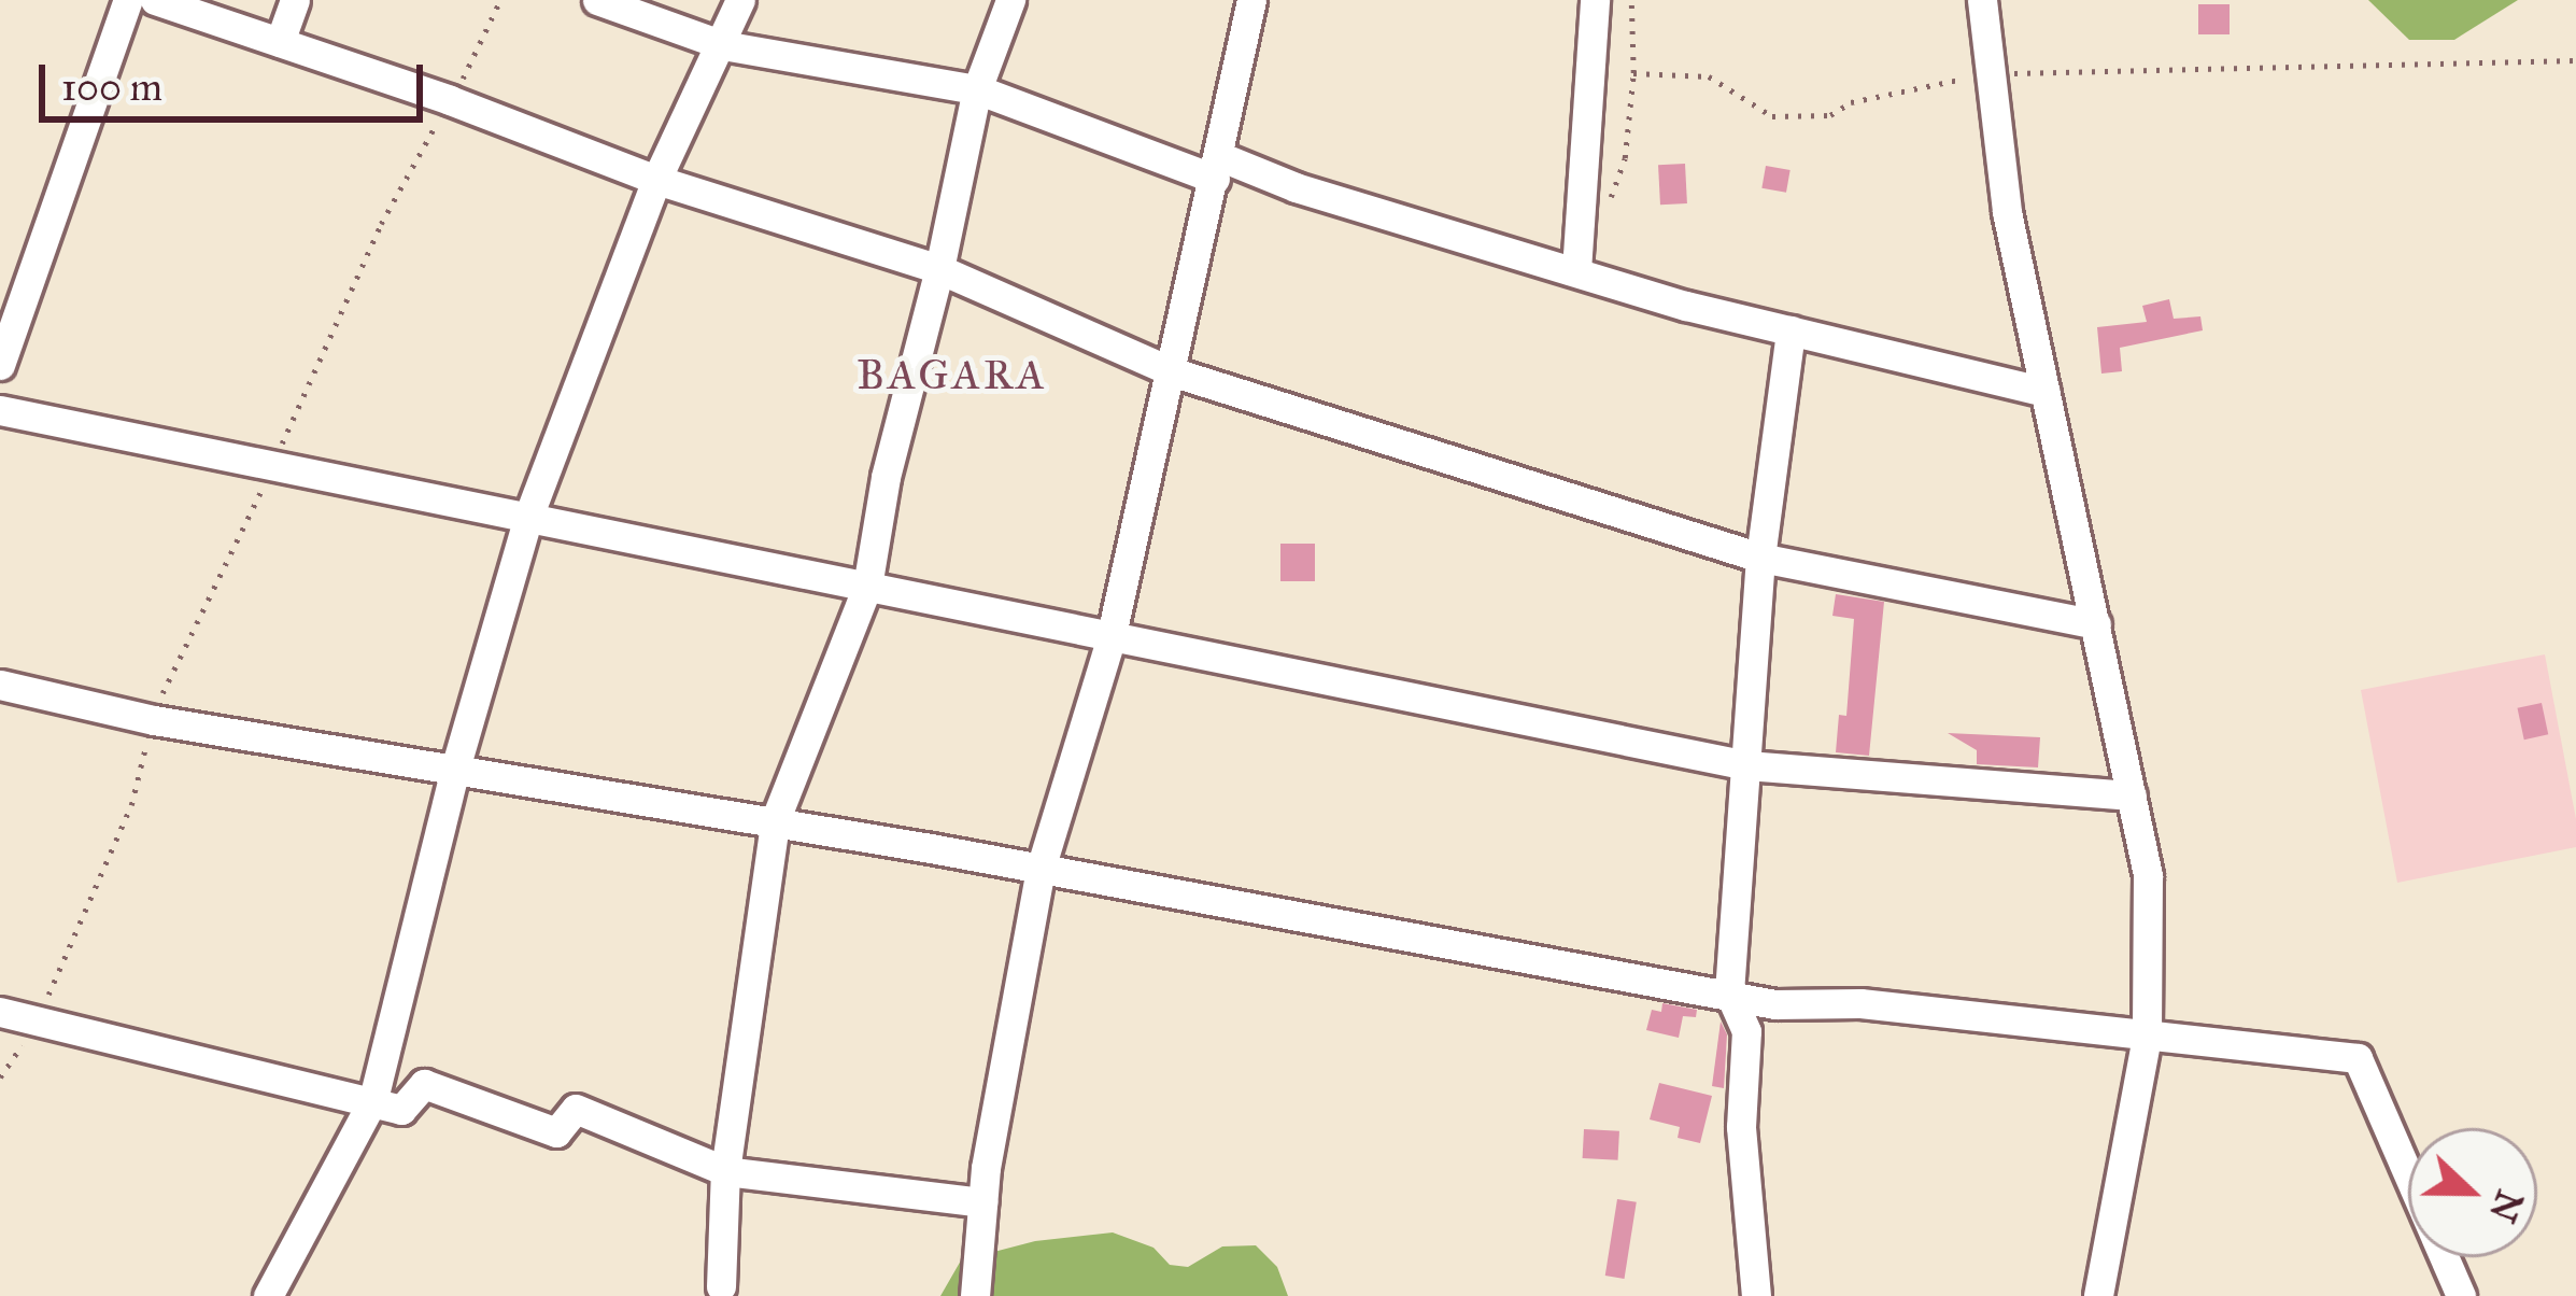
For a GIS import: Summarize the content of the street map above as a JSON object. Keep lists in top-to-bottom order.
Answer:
{
  "districts": ["BAGARA"],
  "scale_bar": "100 m",
  "north": "right"
}
